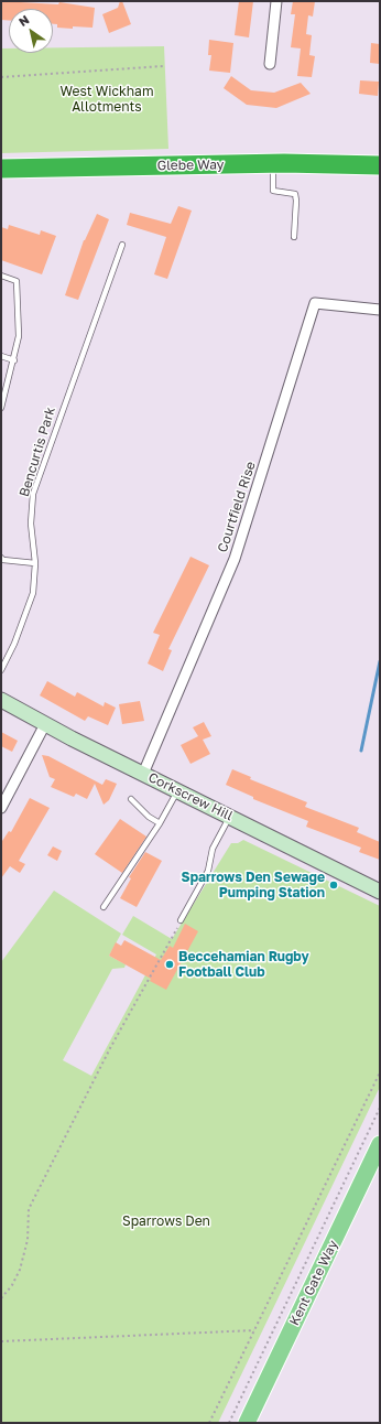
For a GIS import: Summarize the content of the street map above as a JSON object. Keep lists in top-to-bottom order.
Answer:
{
  "streets": {
    "highway": ["Glebe Way"],
    "main road": ["Kent Gate Way"],
    "street": ["Courtfield Rise", "Corkscrew Hill"],
    "lane": ["Bencurtis Park"]
  },
  "crossings": [
    ["Courtfield Rise", "Corkscrew Hill"]
  ],
  "parks": ["West Wickham Allotments", "Sparrows Den"],
  "places": ["Sparrows Den Sewage Pumping Station", "Beccehamian Rugby Football Club"],
  "north": "top left"
}
